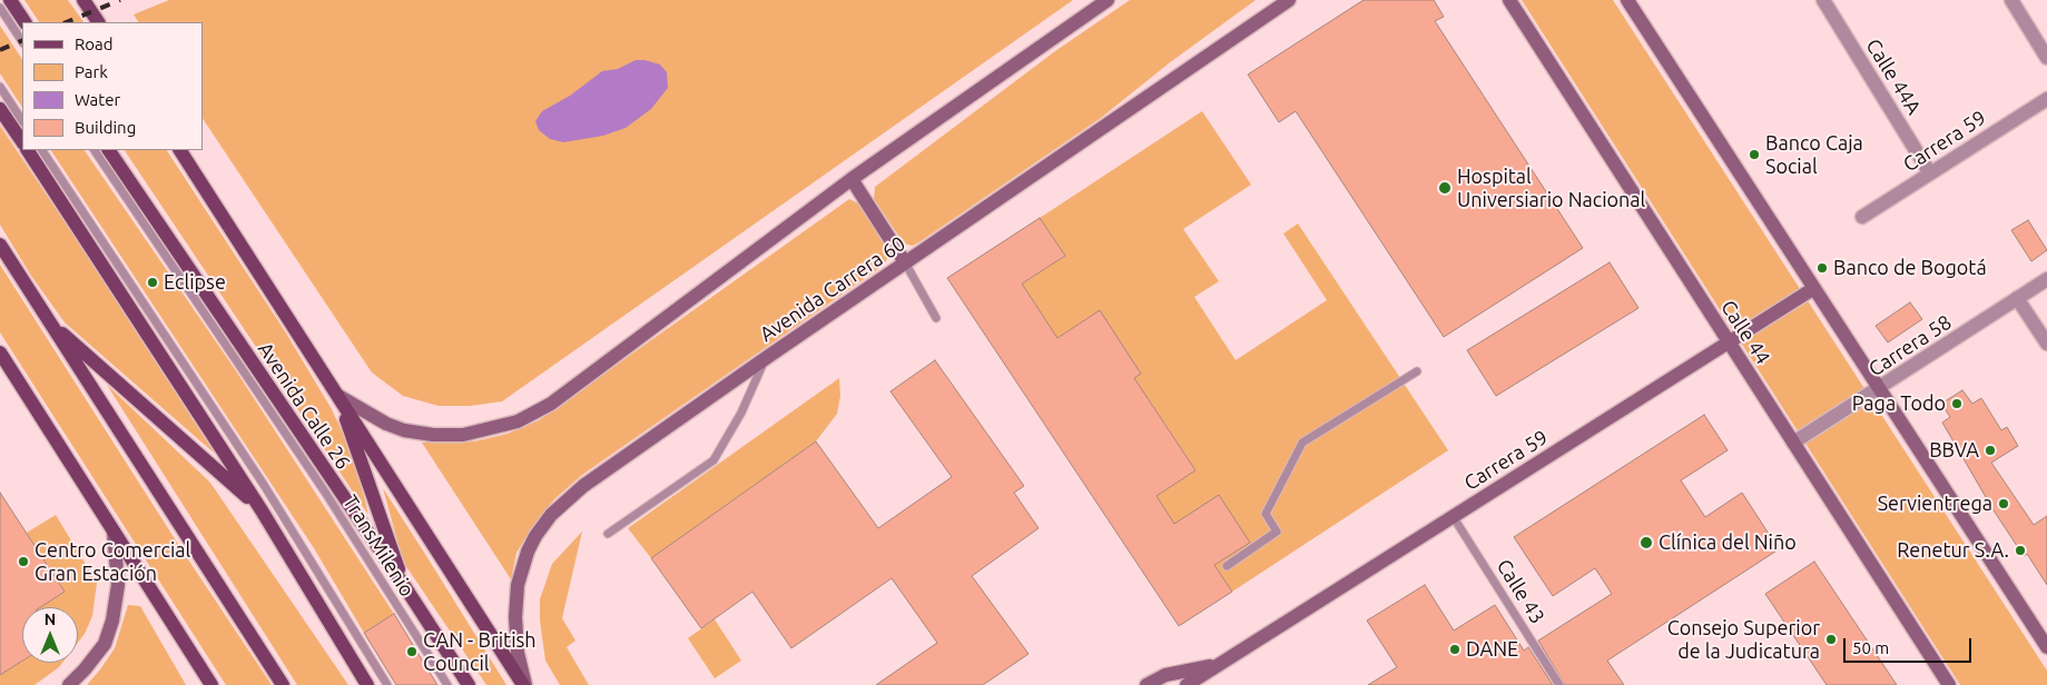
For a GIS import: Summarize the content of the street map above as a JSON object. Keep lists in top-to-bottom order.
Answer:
{
  "streets": {
    "main road": ["Avenida Calle 26"],
    "street": [
      "Calle 44A",
      "Carrera 59",
      "Avenida Carrera 60",
      "Calle 44",
      "Carrera 58"
    ],
    "lane": ["TransMilenio", "Calle 43"]
  },
  "crossings": [
    ["Calle 44A", "Carrera 59"],
    ["Carrera 59", "Calle 44"],
    ["Carrera 59", "Calle 43"],
    ["Avenida Carrera 60", "Avenida Calle 26"],
    ["Calle 44", "Carrera 58"]
  ],
  "places": [
    "Banco Caja Social",
    "Hospital Universiario Nacional",
    "Banco de Bogotá",
    "Eclipse",
    "Paga Todo",
    "BBVA",
    "Servientrega",
    "Clínica del Niño",
    "Renetur S.A.",
    "Centro Comercial Gran Estación",
    "Consejo Superior de la Judicatura",
    "DANE",
    "CAN - British Council"
  ],
  "legend": [
    "Road",
    "Park",
    "Water",
    "Building"
  ],
  "scale_bar": "50 m",
  "north": "top"
}
